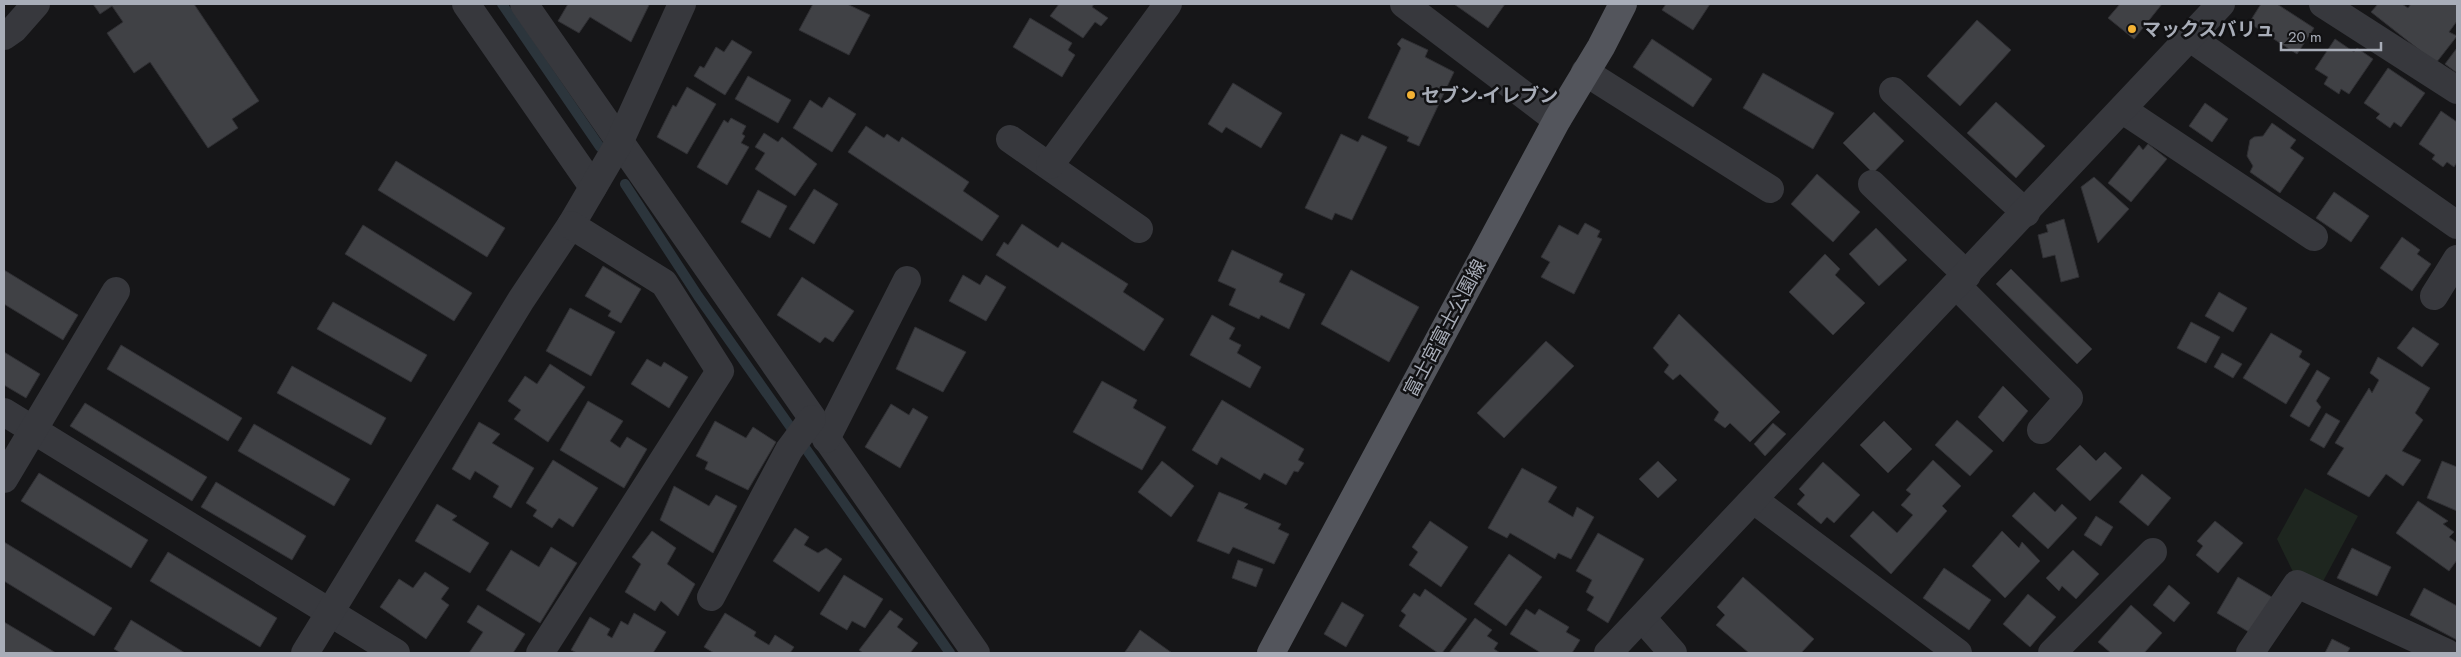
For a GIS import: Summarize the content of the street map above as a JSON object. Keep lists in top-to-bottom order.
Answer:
{
  "streets": {
    "main road": ["富士宮富士公園線"]
  },
  "places": ["マックスバリュ", "セブン-イレブン"],
  "scale_bar": "20 m"
}
